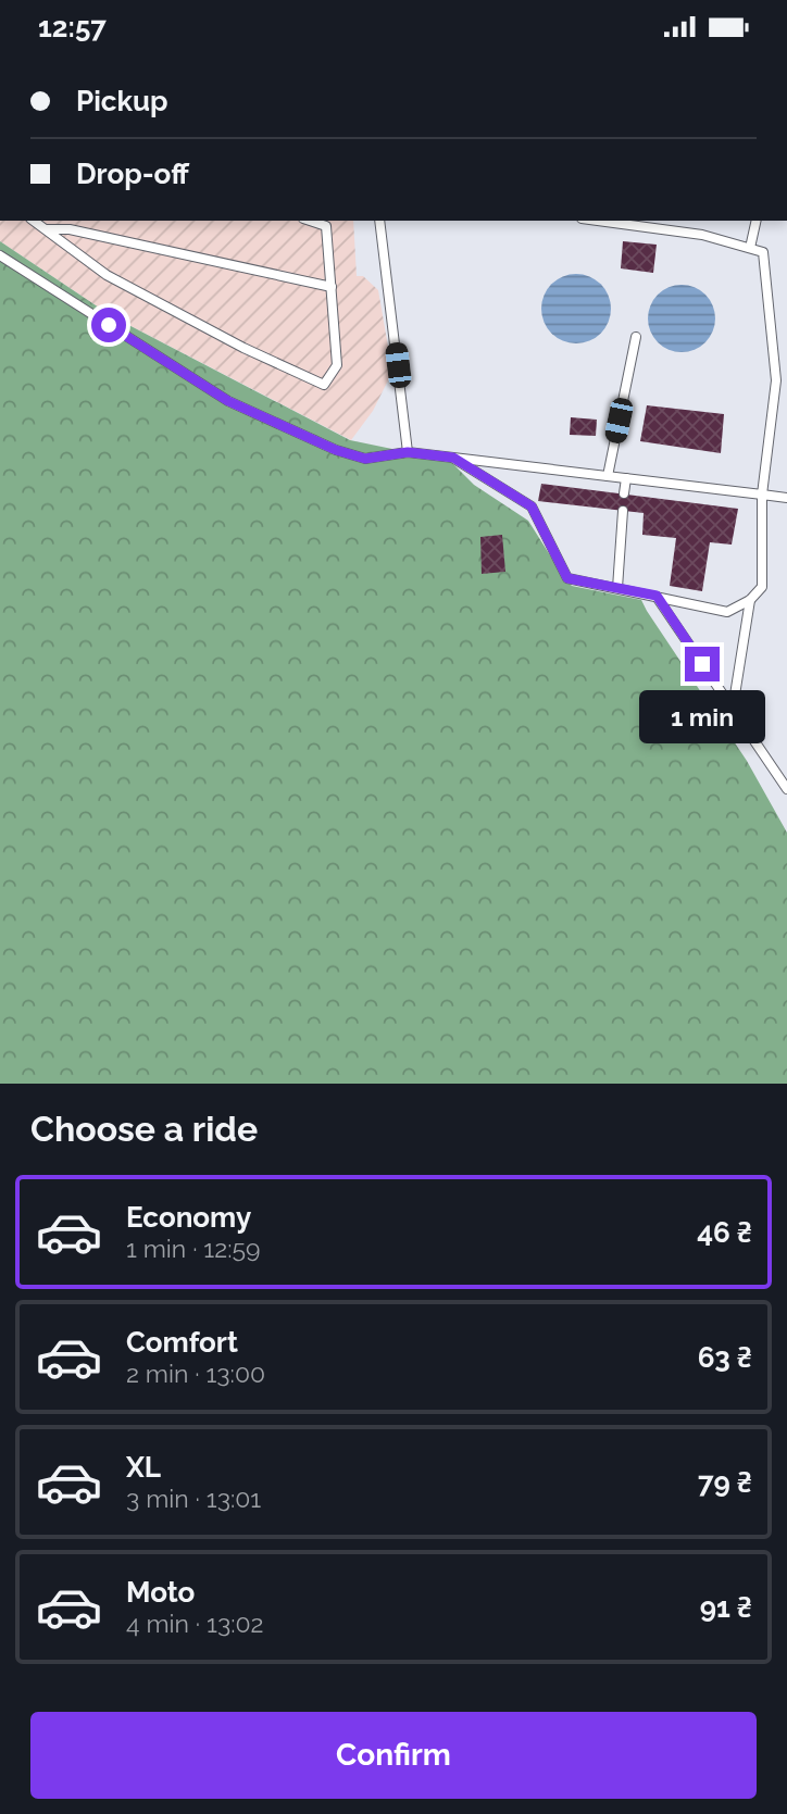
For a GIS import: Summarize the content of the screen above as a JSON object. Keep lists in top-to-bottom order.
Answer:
{
  "page": {
    "status": "12:57",
    "banner": ["Pickup", "Drop-off"],
    "bubble": "1 min",
    "heading": "Choose a ride",
    "list": [
      {
        "name": "Economy",
        "note": "1 min · 12:59",
        "value": "46 ₴"
      },
      {
        "name": "Comfort",
        "note": "2 min · 13:00",
        "value": "63 ₴"
      },
      {
        "name": "XL",
        "note": "3 min · 13:01",
        "value": "79 ₴"
      },
      {
        "name": "Moto",
        "note": "4 min · 13:02",
        "value": "91 ₴"
      }
    ],
    "buttons": "Confirm"
  }
}
